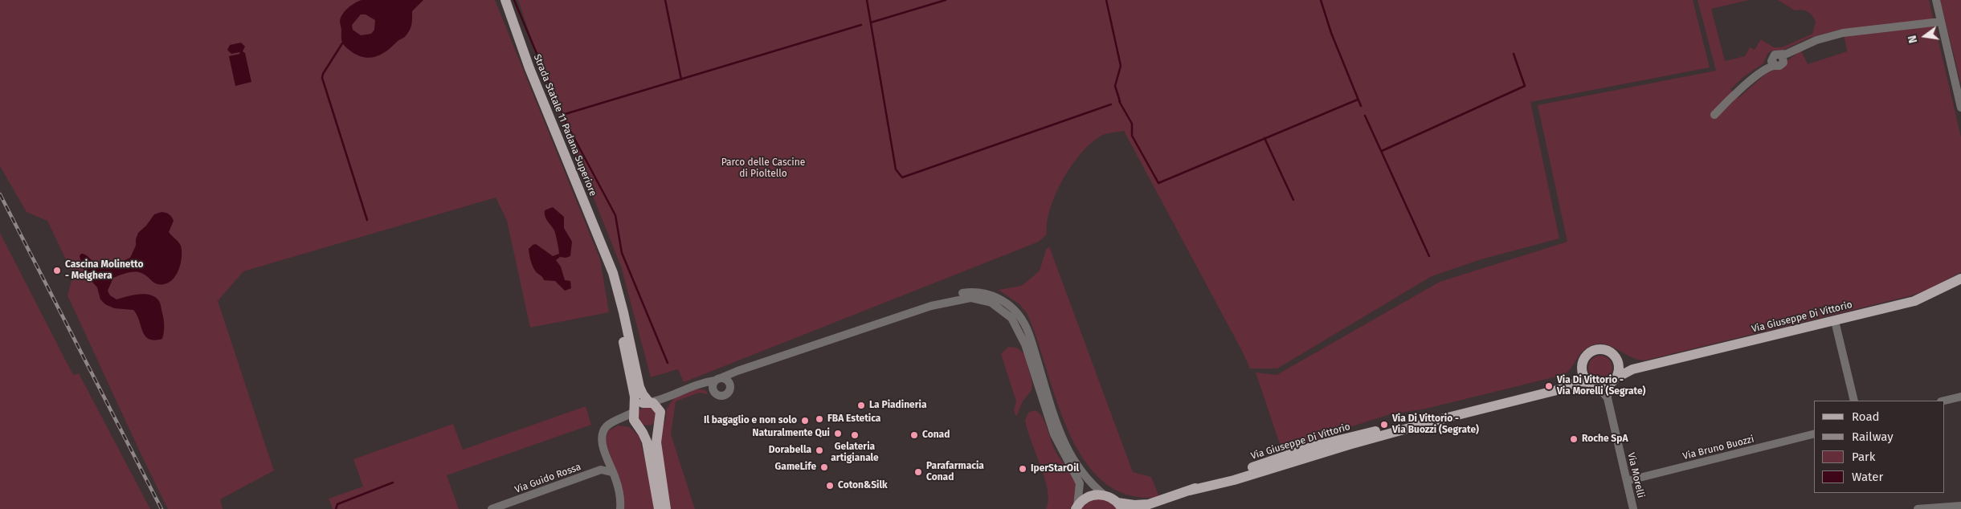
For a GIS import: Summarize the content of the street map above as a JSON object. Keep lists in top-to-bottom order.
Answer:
{
  "streets": {
    "main road": ["Strada Statale 11 Padana Superiore", "Via Giuseppe Di Vittorio"],
    "street": ["Via Bruno Buozzi", "Via Morelli", "Via Guido Rossa"]
  },
  "crossings": [
    ["Via Giuseppe Di Vittorio", "Via Morelli"],
    ["Via Bruno Buozzi", "Via Morelli"]
  ],
  "parks": ["Parco delle Cascine di Pioltello"],
  "places": [
    "Cascina Molinetto - Melghera",
    "Via Di Vittorio - Via Morelli (Segrate)",
    "La Piadineria",
    "FBA Estetica",
    "Il bagaglio e non solo",
    "Via Di Vittorio - Via Buozzi (Segrate)",
    "Naturalmente Qui",
    "Gelateria artigianale",
    "Conad",
    "Roche SpA",
    "Dorabella",
    "GameLife",
    "IperStarOil",
    "Parafarmacia Conad",
    "Coton&Silk"
  ],
  "legend": [
    "Road",
    "Railway",
    "Park",
    "Water"
  ],
  "north": "left"
}
